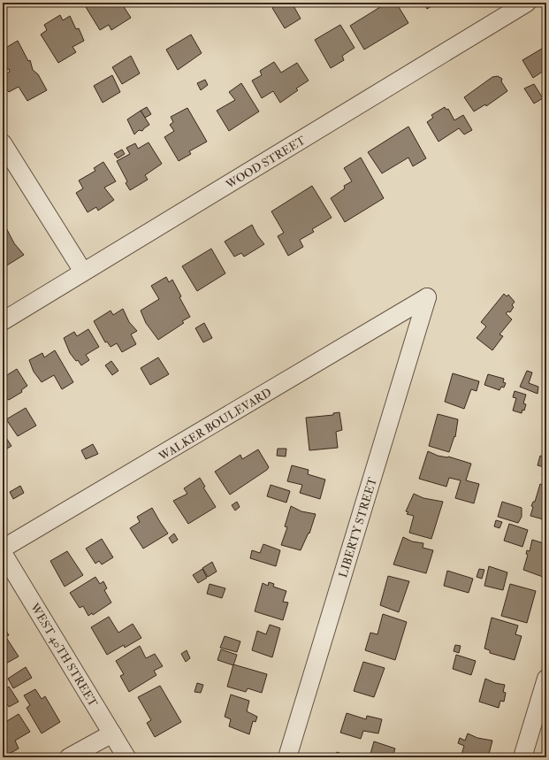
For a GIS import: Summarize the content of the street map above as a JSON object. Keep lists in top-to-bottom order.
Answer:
{
  "streets": {
    "street": [
      "WOOD STREET",
      "WALKER BOULEVARD",
      "LIBERTY STREET",
      "WEST 40TH STREET"
    ]
  },
  "crossings": [
    ["WALKER BOULEVARD", "LIBERTY STREET"]
  ]
}
